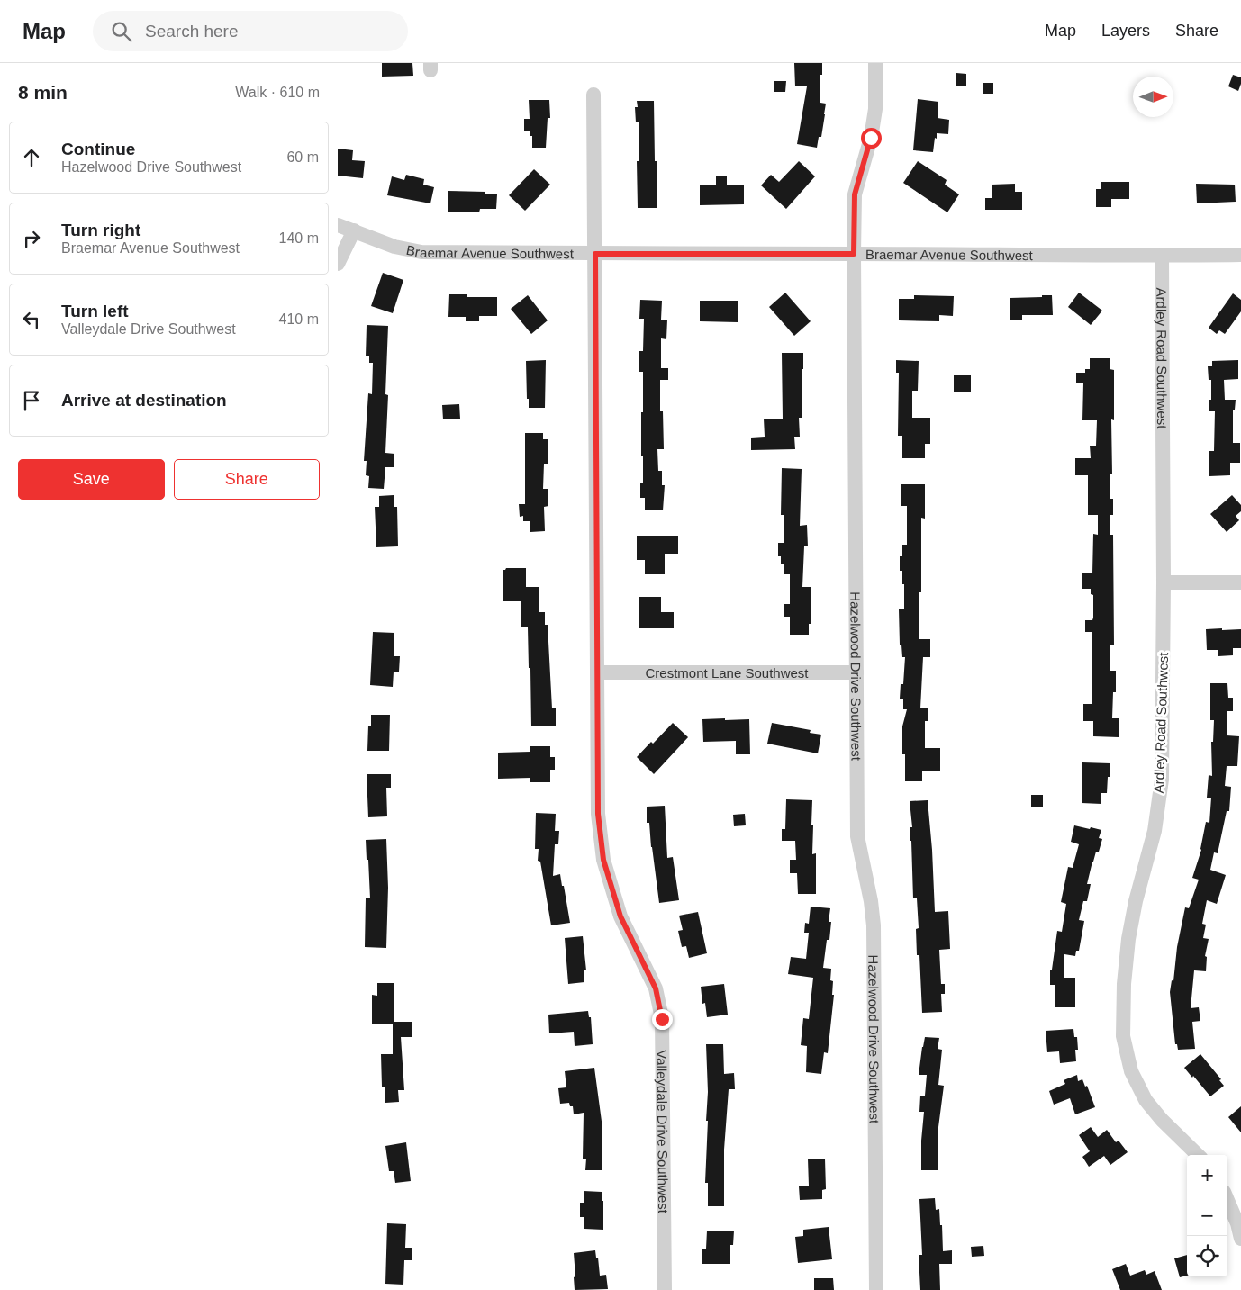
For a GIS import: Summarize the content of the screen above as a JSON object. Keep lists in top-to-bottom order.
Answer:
{
  "streets": {
    "street": [
      "Braemar Avenue Southwest",
      "Ardley Road Southwest",
      "Crestmont Lane Southwest",
      "Hazelwood Drive Southwest",
      "Valleydale Drive Southwest"
    ]
  },
  "crossings": [
    ["Braemar Avenue Southwest", "Ardley Road Southwest"],
    ["Braemar Avenue Southwest", "Hazelwood Drive Southwest"],
    ["Braemar Avenue Southwest", "Valleydale Drive Southwest"],
    ["Crestmont Lane Southwest", "Hazelwood Drive Southwest"],
    ["Crestmont Lane Southwest", "Valleydale Drive Southwest"]
  ],
  "north": "right",
  "page": {
    "header": "Map",
    "search": "Search here",
    "nav": ["Map", "Layers", "Share"],
    "heading": ["8 min", "Walk · 610 m"],
    "list": [
      ["Continue", "Hazelwood Drive Southwest", "60 m"],
      ["Turn right", "Braemar Avenue Southwest", "140 m"],
      ["Turn left", "Valleydale Drive Southwest", "410 m"],
      "Arrive at destination"
    ],
    "buttons": ["Save", "Share"],
    "map_buttons": ["+", "−"]
  }
}
